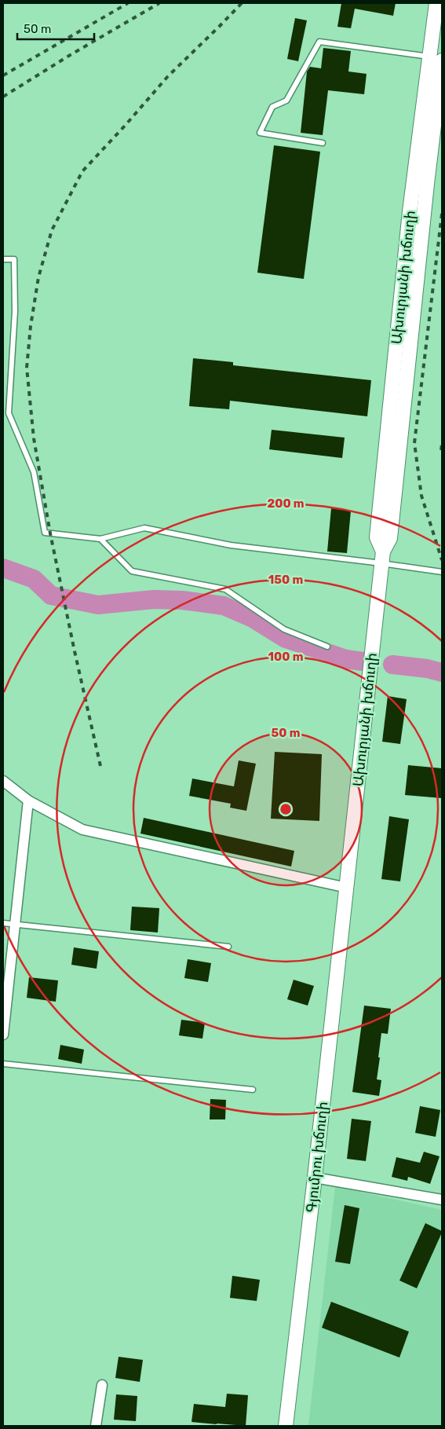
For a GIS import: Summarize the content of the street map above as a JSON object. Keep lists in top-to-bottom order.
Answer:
{
  "streets": {
    "main road": ["Ախուրյանի խճուղի", "Գյումրու խճուղի"]
  },
  "crossings": [
    ["Ախուրյանի խճուղի", "Գյումրու խճուղի"]
  ],
  "scale_bar": "50 m",
  "rings": [
    "200 m",
    "150 m",
    "100 m",
    "50 m"
  ]
}
